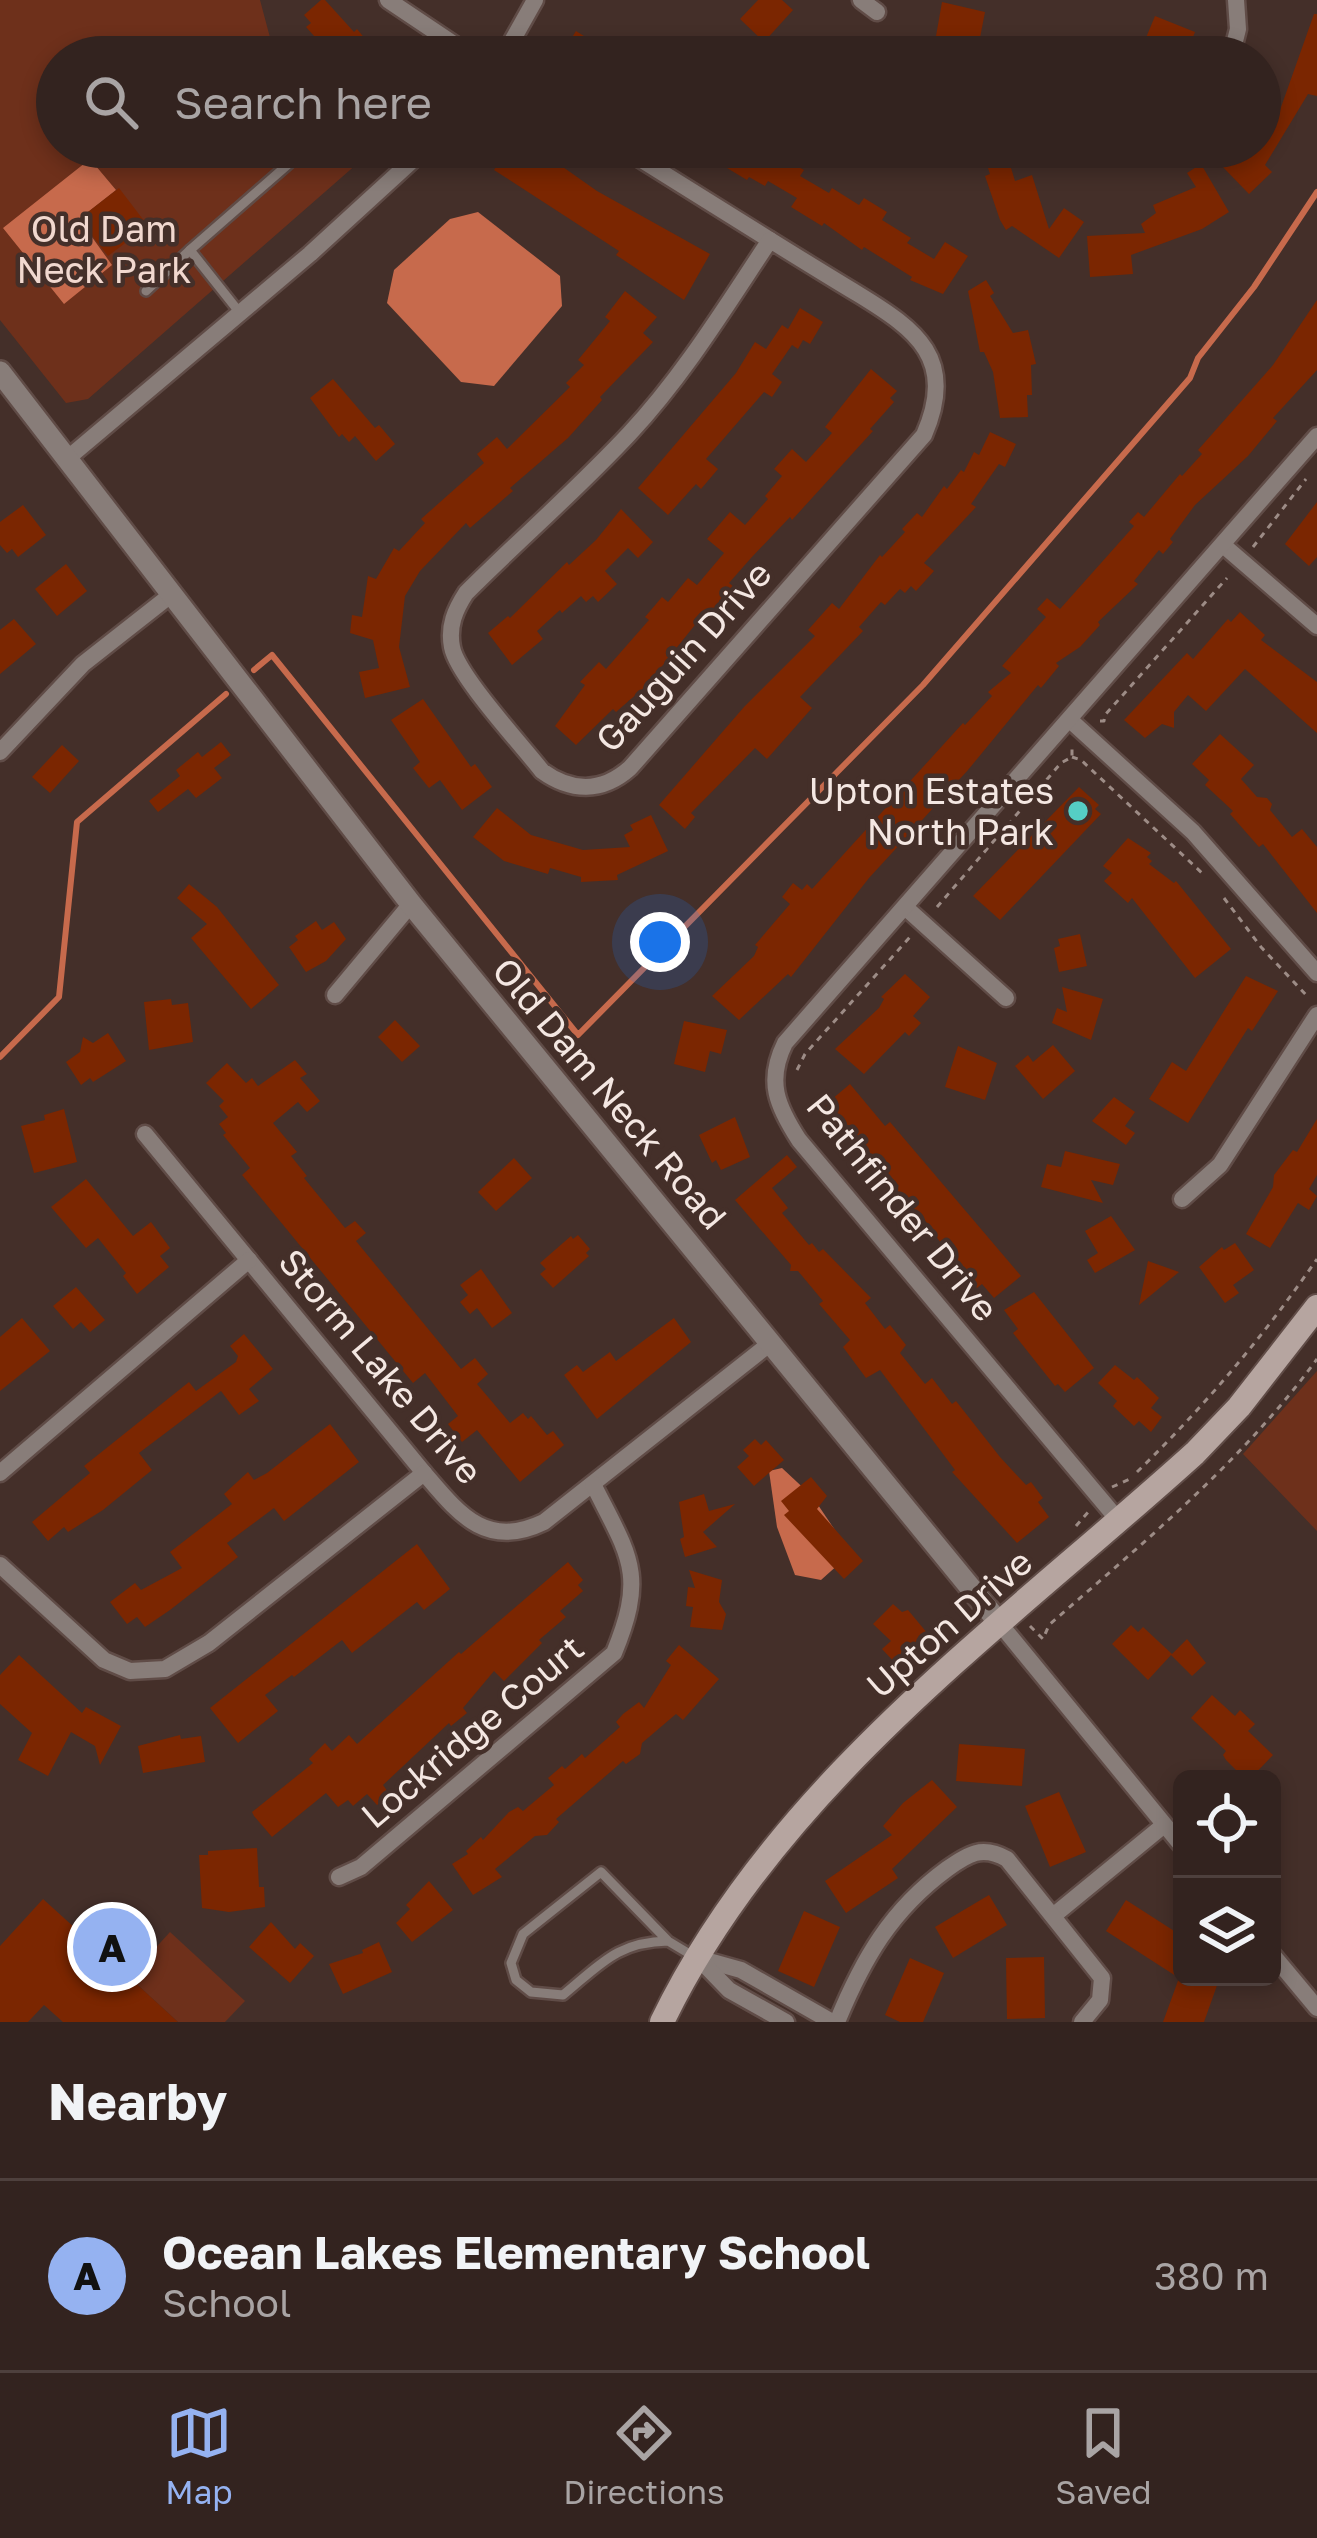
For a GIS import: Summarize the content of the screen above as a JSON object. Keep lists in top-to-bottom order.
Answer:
{
  "streets": {
    "main road": ["Upton Drive"],
    "street": [
      "Gauguin Drive",
      "Old Dam Neck Road",
      "Pathfinder Drive",
      "Storm Lake Drive",
      "Lockridge Court"
    ]
  },
  "crossings": [
    ["Old Dam Neck Road", "Storm Lake Drive"],
    ["Old Dam Neck Road", "Upton Drive"],
    ["Pathfinder Drive", "Upton Drive"],
    ["Storm Lake Drive", "Lockridge Court"]
  ],
  "parks": ["Old Dam Neck Park"],
  "places": ["Upton Estates North Park"],
  "page": {
    "search": "Search here",
    "pins": "A",
    "heading": "Nearby",
    "list": [
      {
        "mark": "A",
        "name": "Ocean Lakes Elementary School",
        "note": "School",
        "value": "380 m"
      }
    ],
    "nav": ["Map", "Directions", "Saved"]
  }
}
